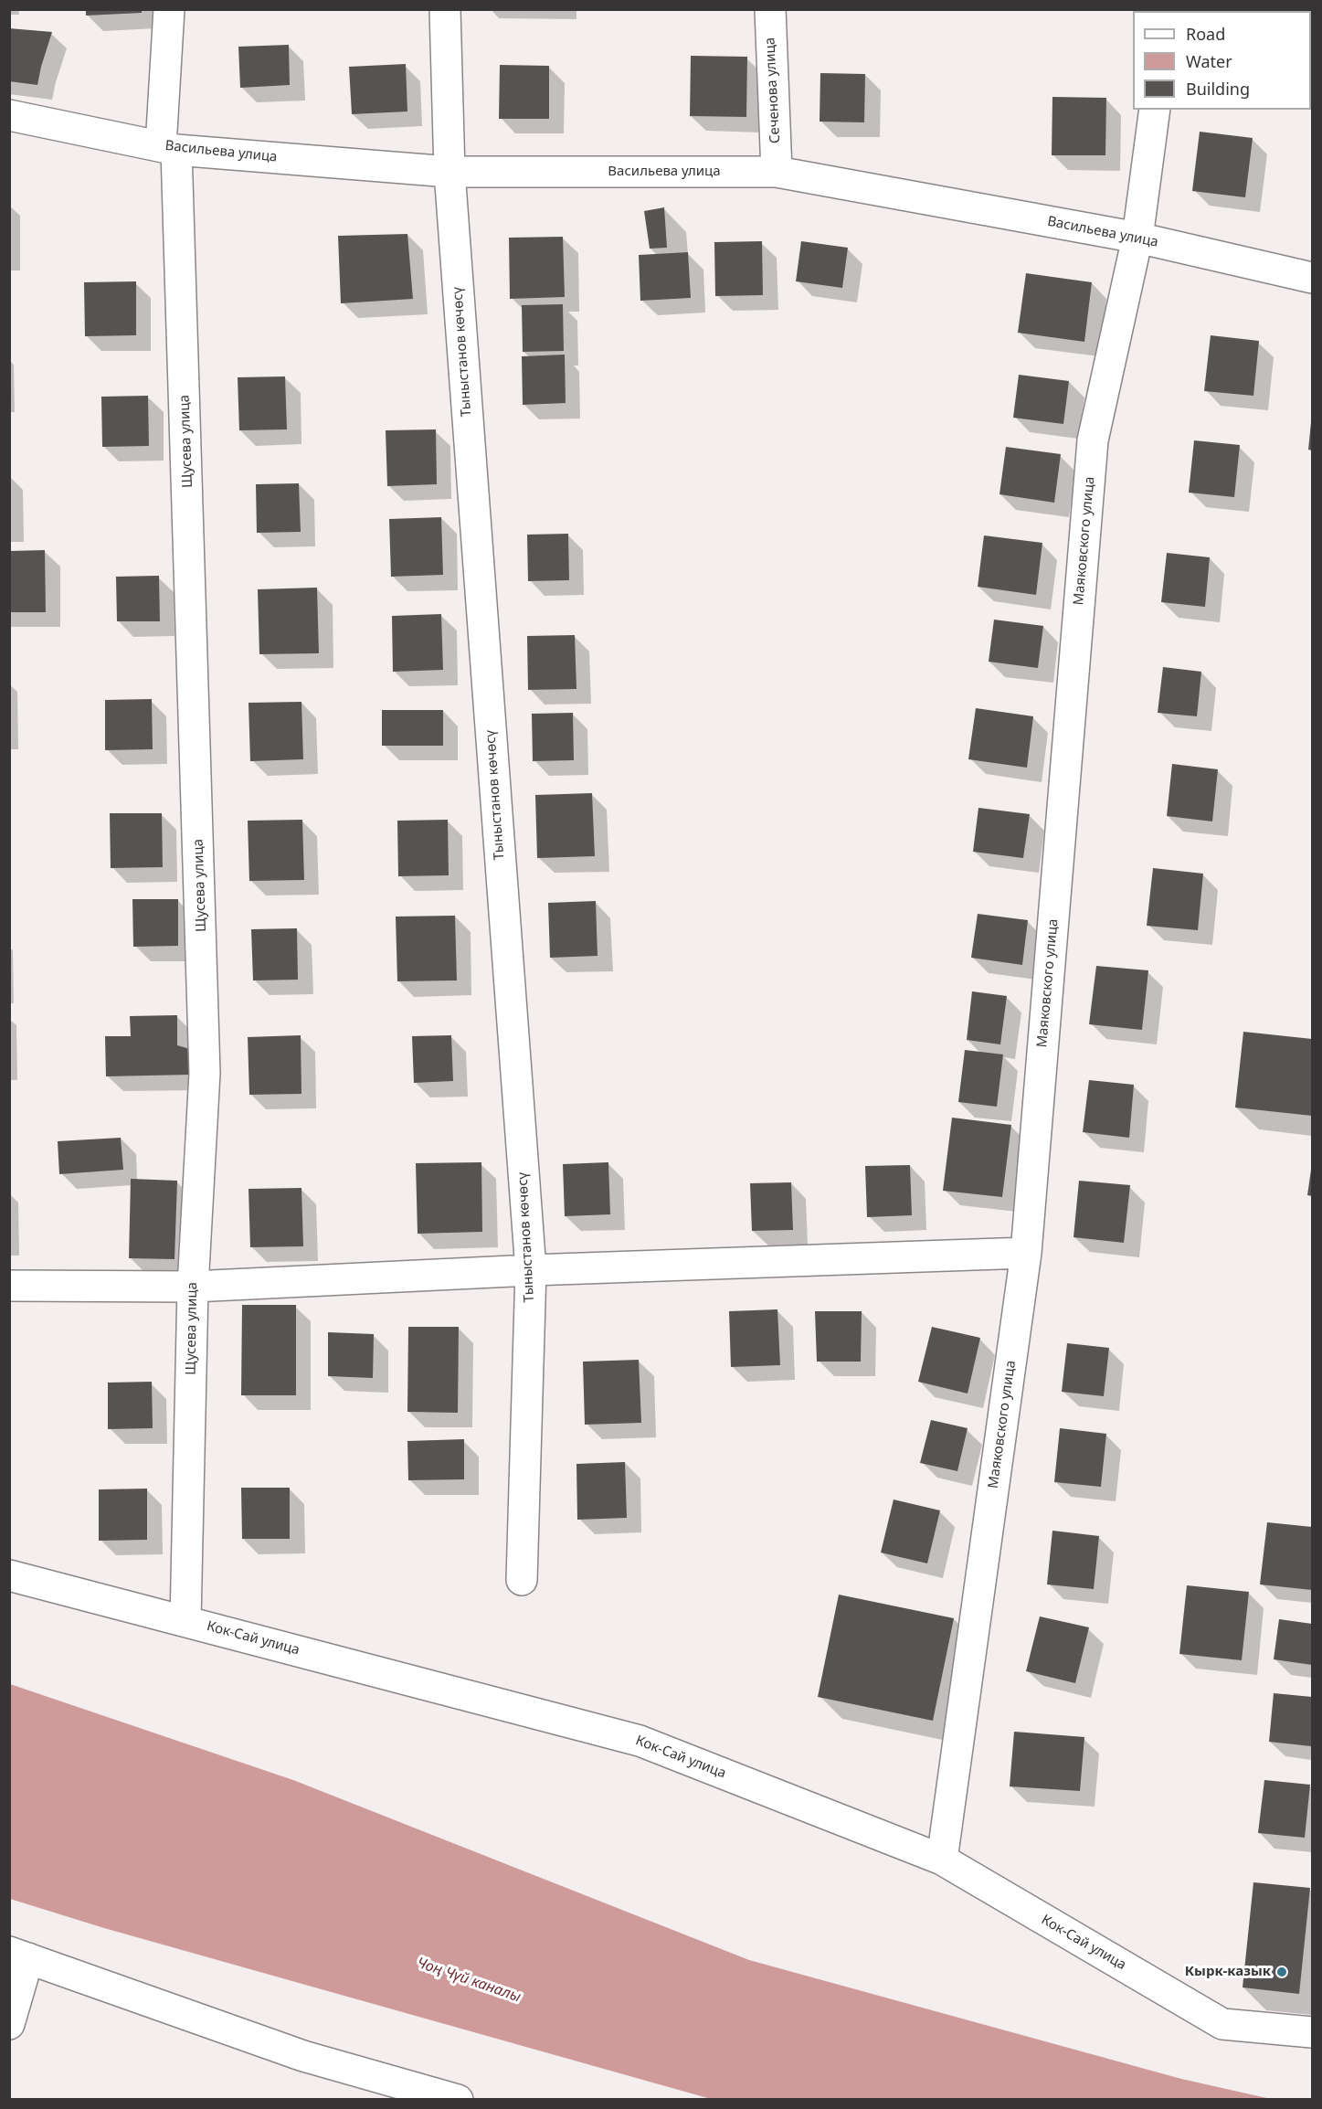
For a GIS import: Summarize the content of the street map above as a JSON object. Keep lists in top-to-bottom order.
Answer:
{
  "streets": {
    "street": [
      "Сеченова улица",
      "Васильева улица",
      "Тыныстанов көчөсү",
      "Щусева улица",
      "Маяковского улица",
      "Кок-Сай улица"
    ]
  },
  "crossings": [
    ["Сеченова улица", "Васильева улица"],
    ["Васильева улица", "Тыныстанов көчөсү"],
    ["Васильева улица", "Щусева улица"],
    ["Васильева улица", "Маяковского улица"],
    ["Щусева улица", "Кок-Сай улица"],
    ["Маяковского улица", "Кок-Сай улица"]
  ],
  "water": ["Чоң Чүй каналы"],
  "places": ["Кырк-казык"],
  "legend": ["Road", "Water", "Building"]
}
